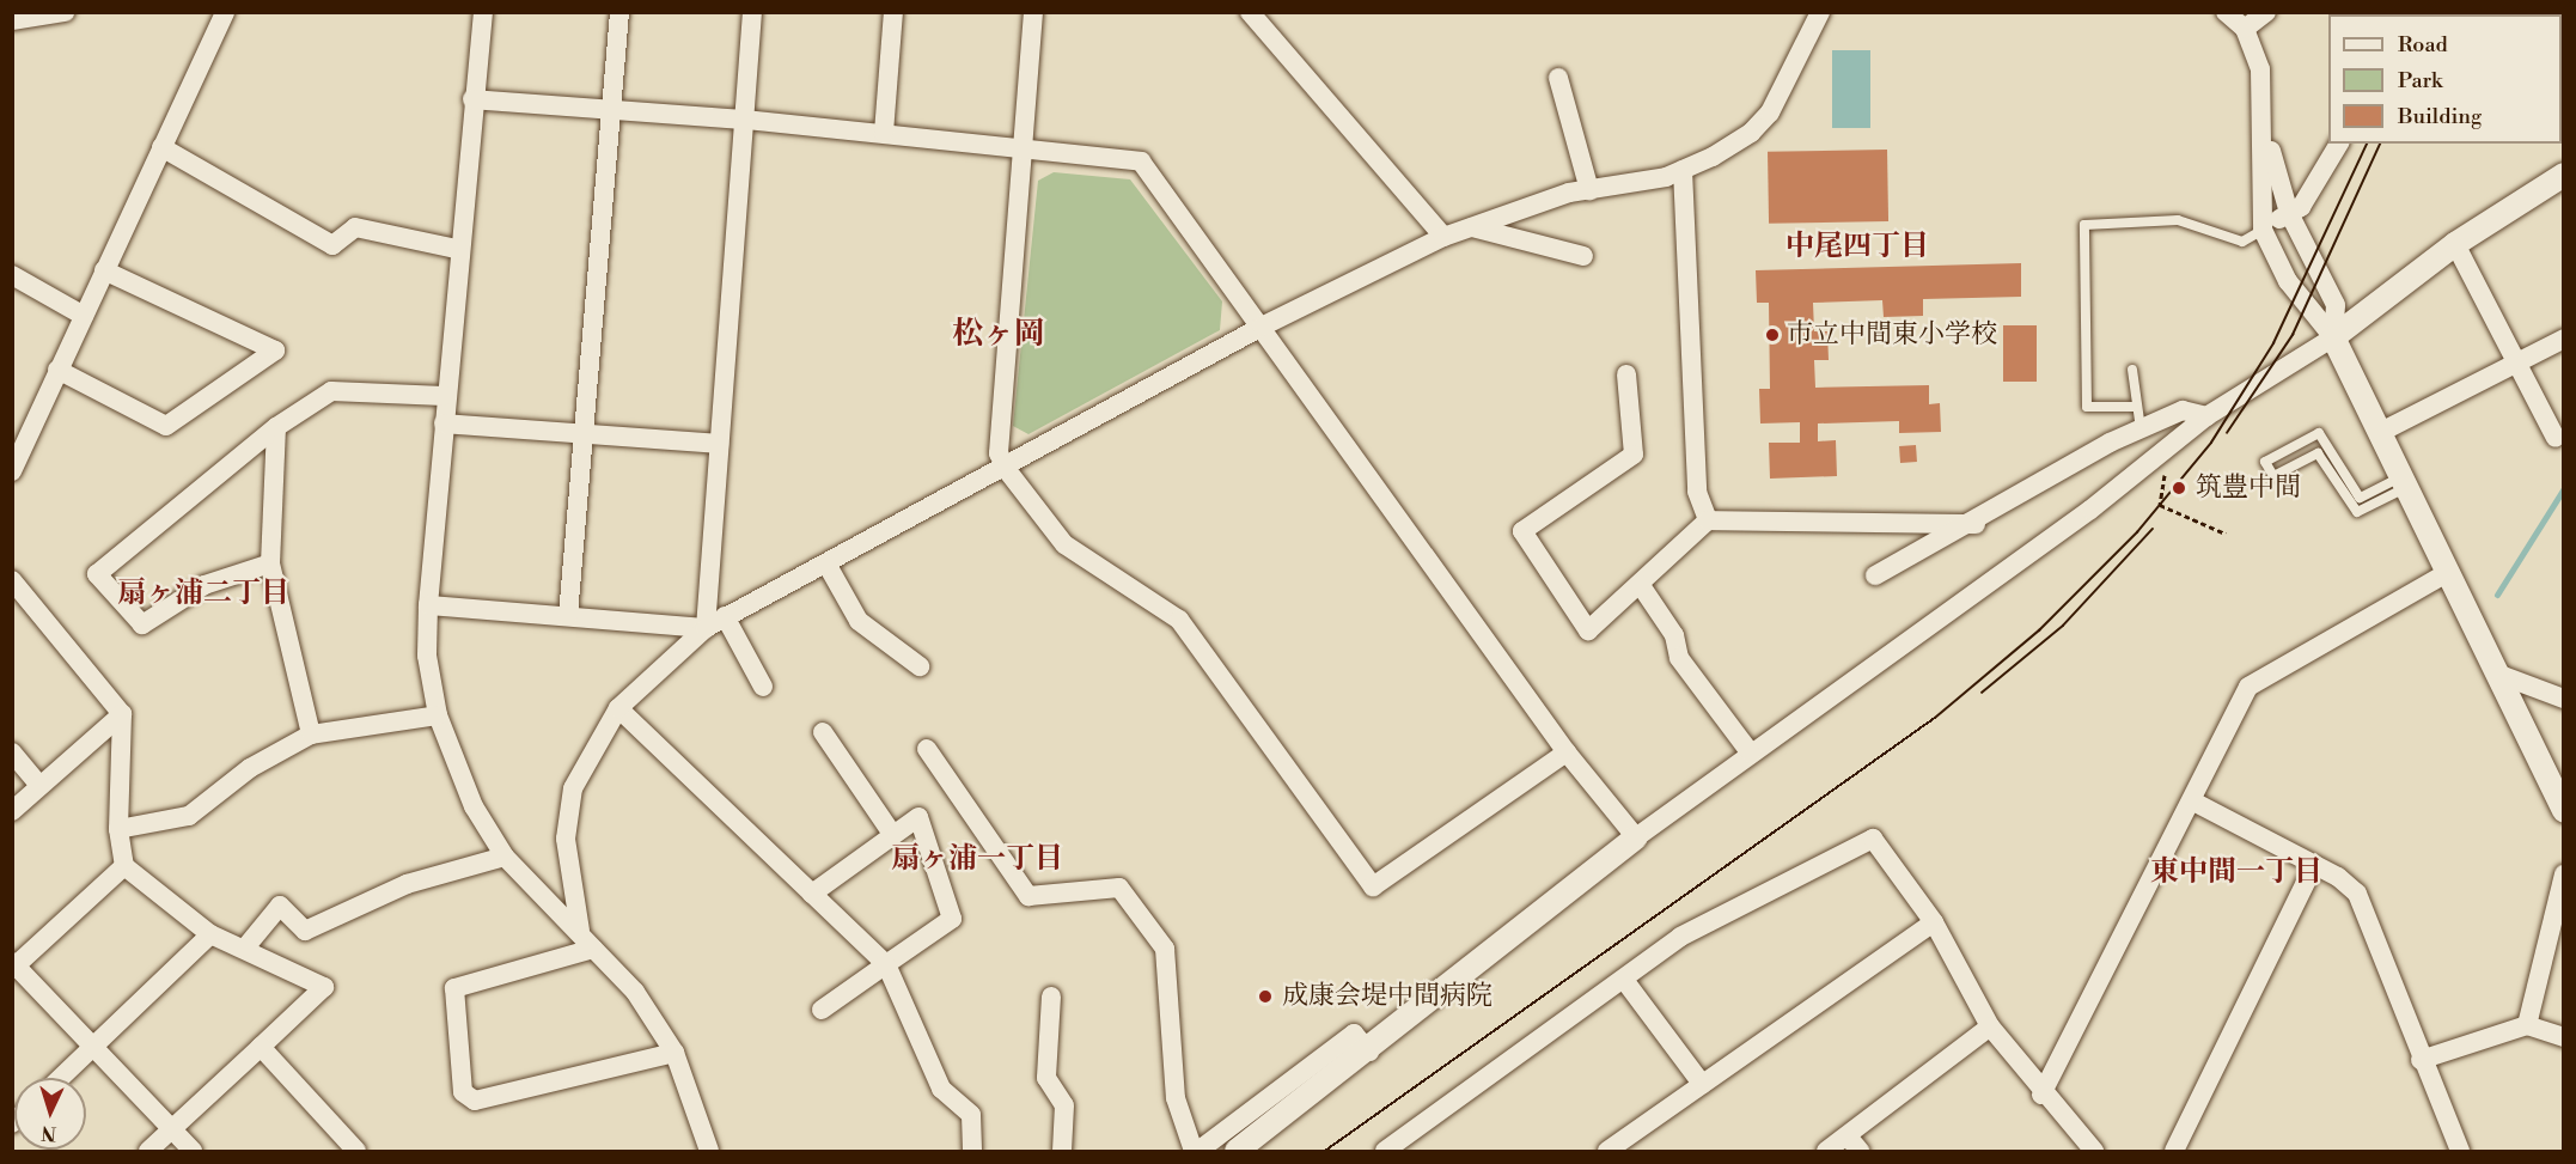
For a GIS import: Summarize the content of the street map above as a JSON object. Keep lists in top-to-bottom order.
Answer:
{
  "districts": [
    "中尾四丁目",
    "松ヶ岡",
    "扇ヶ浦二丁目",
    "扇ヶ浦一丁目",
    "東中間一丁目"
  ],
  "places": ["市立中間東小学校", "筑豊中間", "成康会堤中間病院"],
  "legend": ["Road", "Park", "Building"],
  "north": "bottom"
}
